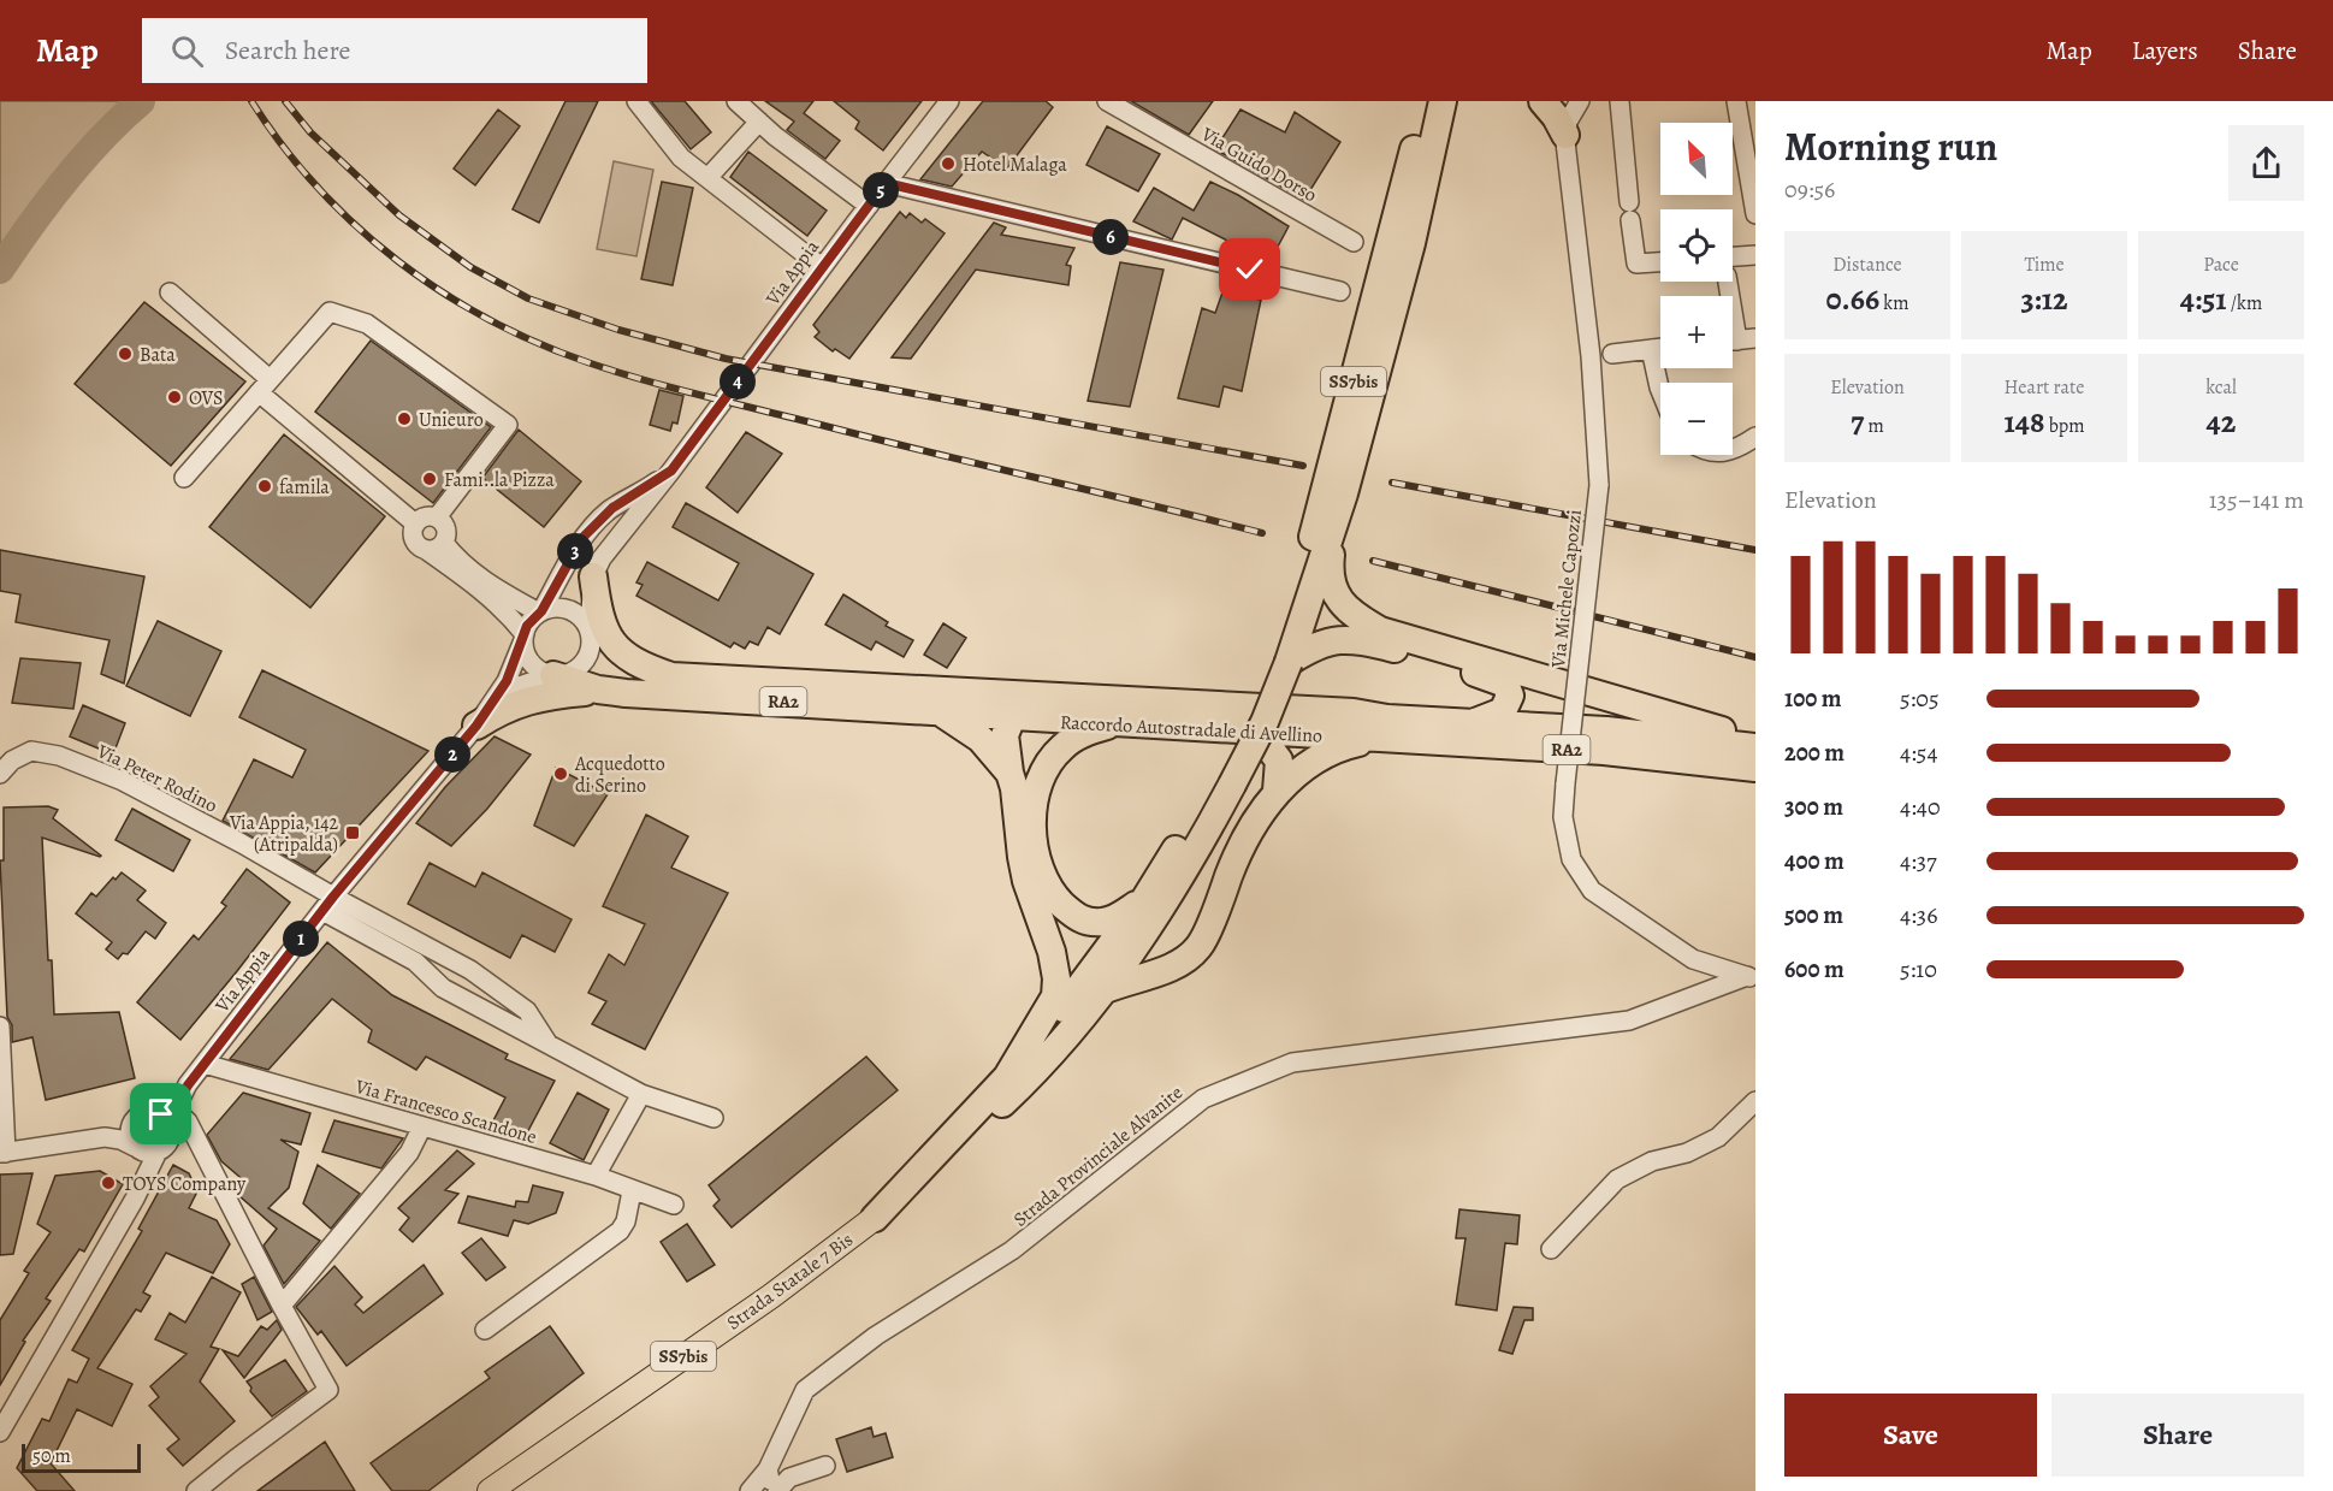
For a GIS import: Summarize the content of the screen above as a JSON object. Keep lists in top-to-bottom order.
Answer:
{
  "streets": {
    "highway": ["SS7bis", "RA2", "Raccordo Autostradale di Avellino"],
    "main road": ["Strada Statale 7 Bis"],
    "street": [
      "Via Guido Dorso",
      "Via Appia",
      "Via Michele Capozzi",
      "Via Peter Rodino",
      "Via Francesco Scandone",
      "Strada Provinciale Alvanite"
    ]
  },
  "crossings": [
    ["Via Appia", "Raccordo Autostradale di Avellino"],
    ["Via Appia", "Via Peter Rodino"],
    ["Via Appia", "Via Francesco Scandone"],
    ["SS7bis", "Strada Statale 7 Bis"],
    ["Via Michele Capozzi", "Strada Provinciale Alvanite"]
  ],
  "places": {
    "other": [
      "Hotel Malaga",
      "Bata",
      "OVS",
      "Unieuro",
      "Fami..la Pizza",
      "famila",
      "Acquedotto di Serino",
      "TOYS Company"
    ],
    "transit": ["Via Appia, 142 (Atripalda)"]
  },
  "scale_bar": "50 m",
  "north": "top left",
  "page": {
    "header": "Map",
    "search": "Search here",
    "nav": ["Map", "Layers", "Share"],
    "heading": ["Morning run", "09:56"],
    "map_buttons": ["+", "−"],
    "pins": [
      "5",
      "6",
      "4",
      "3",
      "2",
      "1"
    ],
    "stats": [
      ["Distance", "0.66 km"],
      ["Time", "3:12"],
      ["Pace", "4:51 /km"],
      ["Elevation", "7 m"],
      ["Heart rate", "148 bpm"],
      ["kcal", "42"]
    ],
    "chart": ["Elevation", "135–141 m"],
    "list": [
      {
        "name": "100 m",
        "note": "5:05"
      },
      {
        "name": "200 m",
        "note": "4:54"
      },
      {
        "name": "300 m",
        "note": "4:40"
      },
      {
        "name": "400 m",
        "note": "4:37"
      },
      {
        "name": "500 m",
        "note": "4:36"
      },
      {
        "name": "600 m",
        "note": "5:10"
      }
    ],
    "buttons": ["Save", "Share"],
    "scale": "50 m"
  }
}
